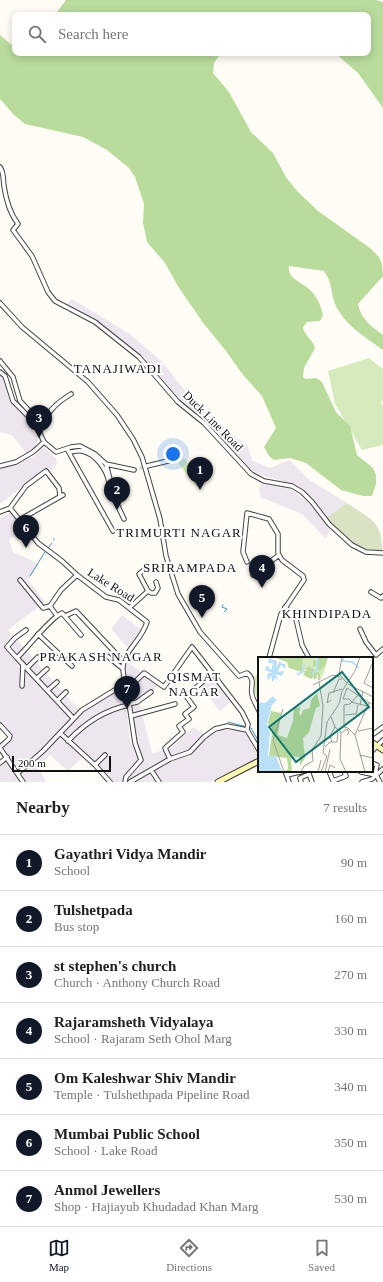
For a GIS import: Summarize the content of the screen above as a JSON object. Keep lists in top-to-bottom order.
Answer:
{
  "streets": {
    "street": ["Duck Line Road", "Lake Road"]
  },
  "districts": [
    "TANAJIWADI",
    "TRIMURTI NAGAR",
    "SRIRAMPADA",
    "KHINDIPADA",
    "PRAKASH NAGAR",
    "QISMAT NAGAR"
  ],
  "scale_bar": "200 m",
  "page": {
    "search": "Search here",
    "pins": [
      "3",
      "1",
      "2",
      "6",
      "4",
      "5",
      "7"
    ],
    "scale": "200 m",
    "heading": ["Nearby", "7 results"],
    "list": [
      {
        "mark": "1",
        "name": "Gayathri Vidya Mandir",
        "note": "School",
        "value": "90 m"
      },
      {
        "mark": "2",
        "name": "Tulshetpada",
        "note": "Bus stop",
        "value": "160 m"
      },
      {
        "mark": "3",
        "name": "st stephen's church",
        "note": "Church · Anthony Church Road",
        "value": "270 m"
      },
      {
        "mark": "4",
        "name": "Rajaramsheth Vidyalaya",
        "note": "School · Rajaram Seth Ohol Marg",
        "value": "330 m"
      },
      {
        "mark": "5",
        "name": "Om Kaleshwar Shiv Mandir",
        "note": "Temple · Tulshethpada Pipeline Road",
        "value": "340 m"
      },
      {
        "mark": "6",
        "name": "Mumbai Public School",
        "note": "School · Lake Road",
        "value": "350 m"
      },
      {
        "mark": "7",
        "name": "Anmol Jewellers",
        "note": "Shop · Hajiayub Khudadad Khan Marg",
        "value": "530 m"
      }
    ],
    "nav": ["Map", "Directions", "Saved"]
  }
}
